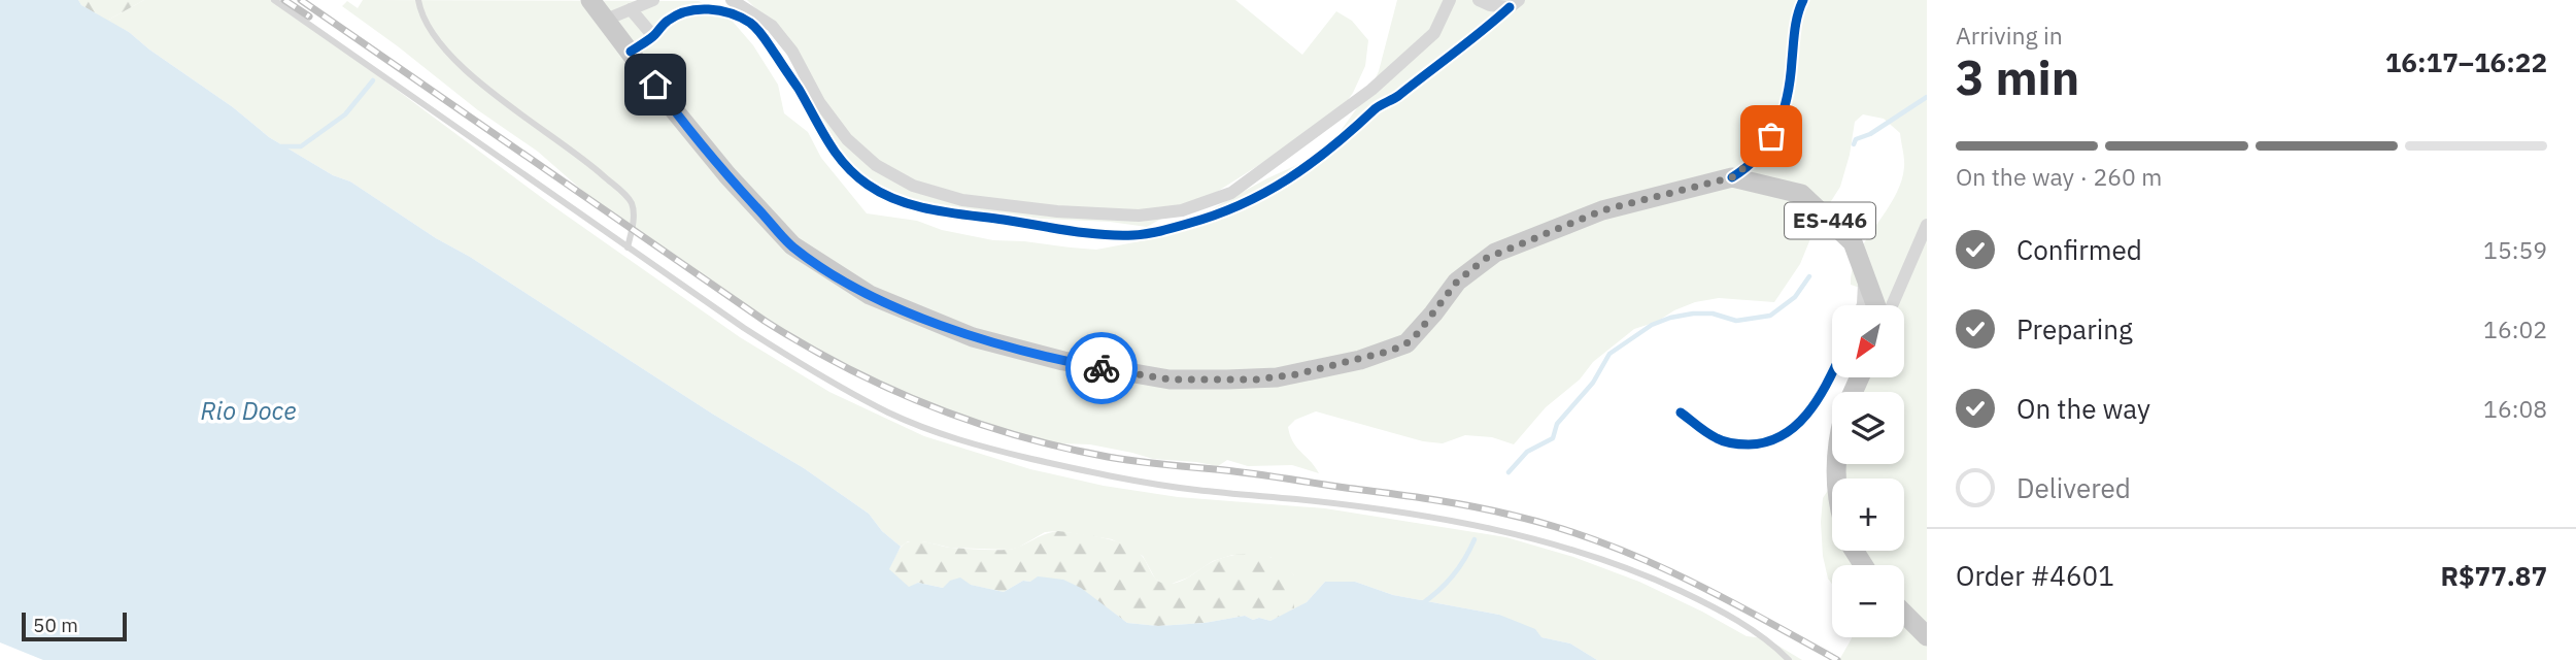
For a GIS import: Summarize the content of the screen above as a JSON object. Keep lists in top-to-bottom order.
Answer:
{
  "streets": {
    "main road": ["ES-446"]
  },
  "water": ["Rio Doce"],
  "scale_bar": "50 m",
  "north": "bottom left",
  "page": {
    "heading": ["3 min", "Arriving in", "16:17–16:22"],
    "panel": ["Order #4601", "R$77.87"],
    "bar": "On the way · 260 m",
    "list": [
      ["Confirmed", "15:59"],
      ["Preparing", "16:02"],
      ["On the way", "16:08"],
      "Delivered"
    ],
    "map_buttons": ["+", "−"],
    "scale": "50 m"
  }
}
